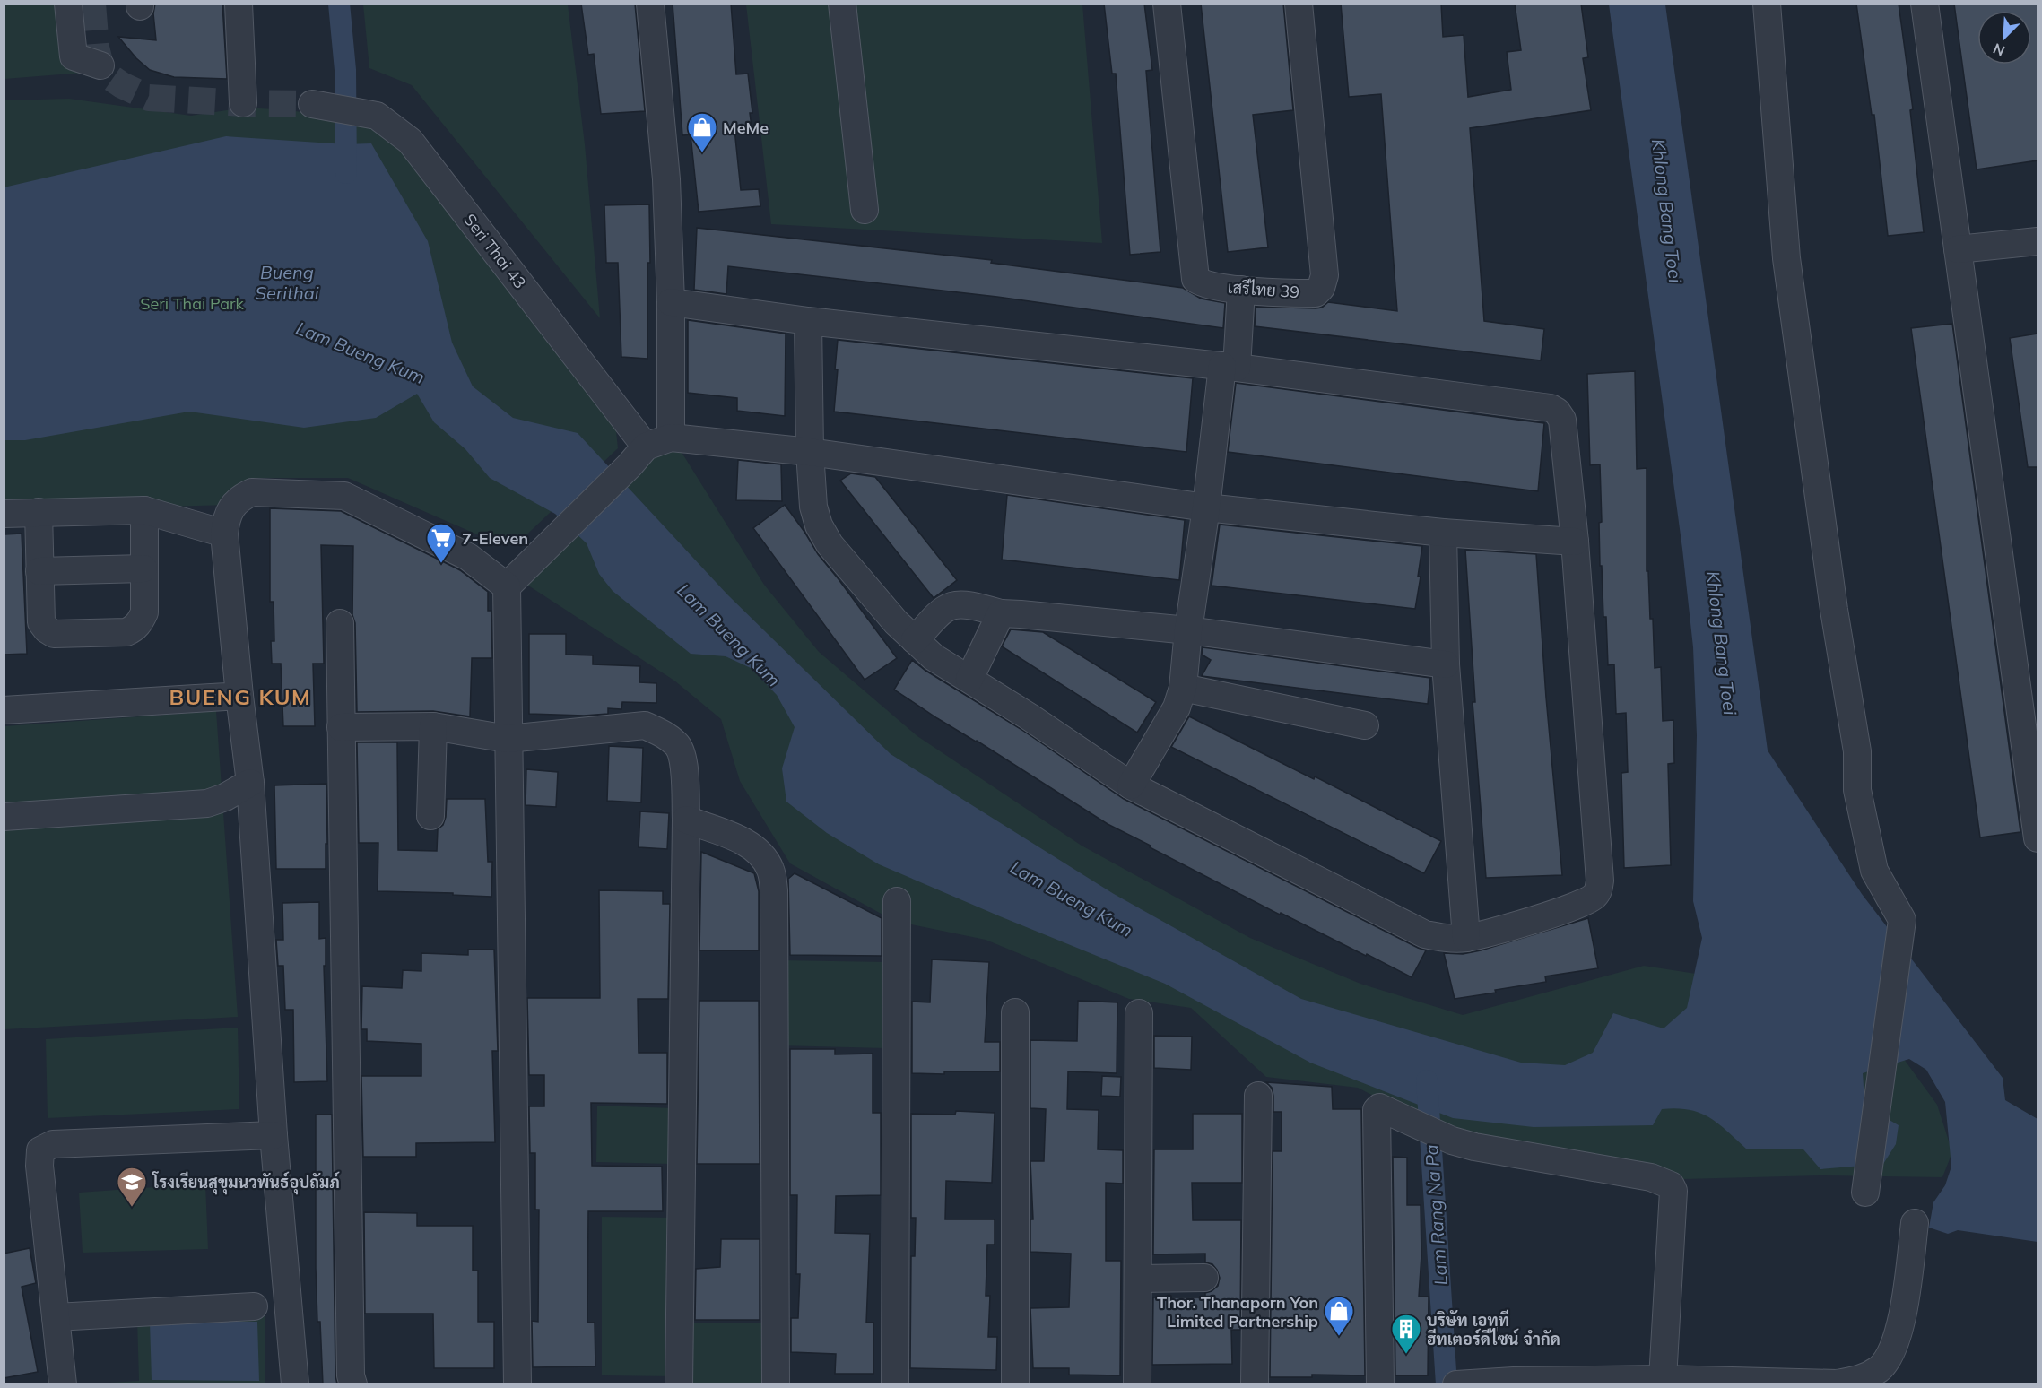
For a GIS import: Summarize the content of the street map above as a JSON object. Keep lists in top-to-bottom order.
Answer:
{
  "streets": {
    "street": ["Seri Thai 43", "เสรีไทย 39"]
  },
  "districts": ["BUENG KUM"],
  "water": [
    "Khlong Bang Toei",
    "Bueng Serithai",
    "Lam Bueng Kum",
    "Lam Rang Na Pa"
  ],
  "parks": ["Seri Thai Park"],
  "places": {
    "shop": ["MeMe", "Thor. Thanaporn Yon Limited Partnership"],
    "supermarket": ["7-Eleven"],
    "school or university": ["โรงเรียนสุขุมนวพันธ์อุปถัมภ์"],
    "building": ["บริษัท เอทูที ฮีทเตอร์ดีไซน์ จำกัด"]
  },
  "north": "bottom left"
}
